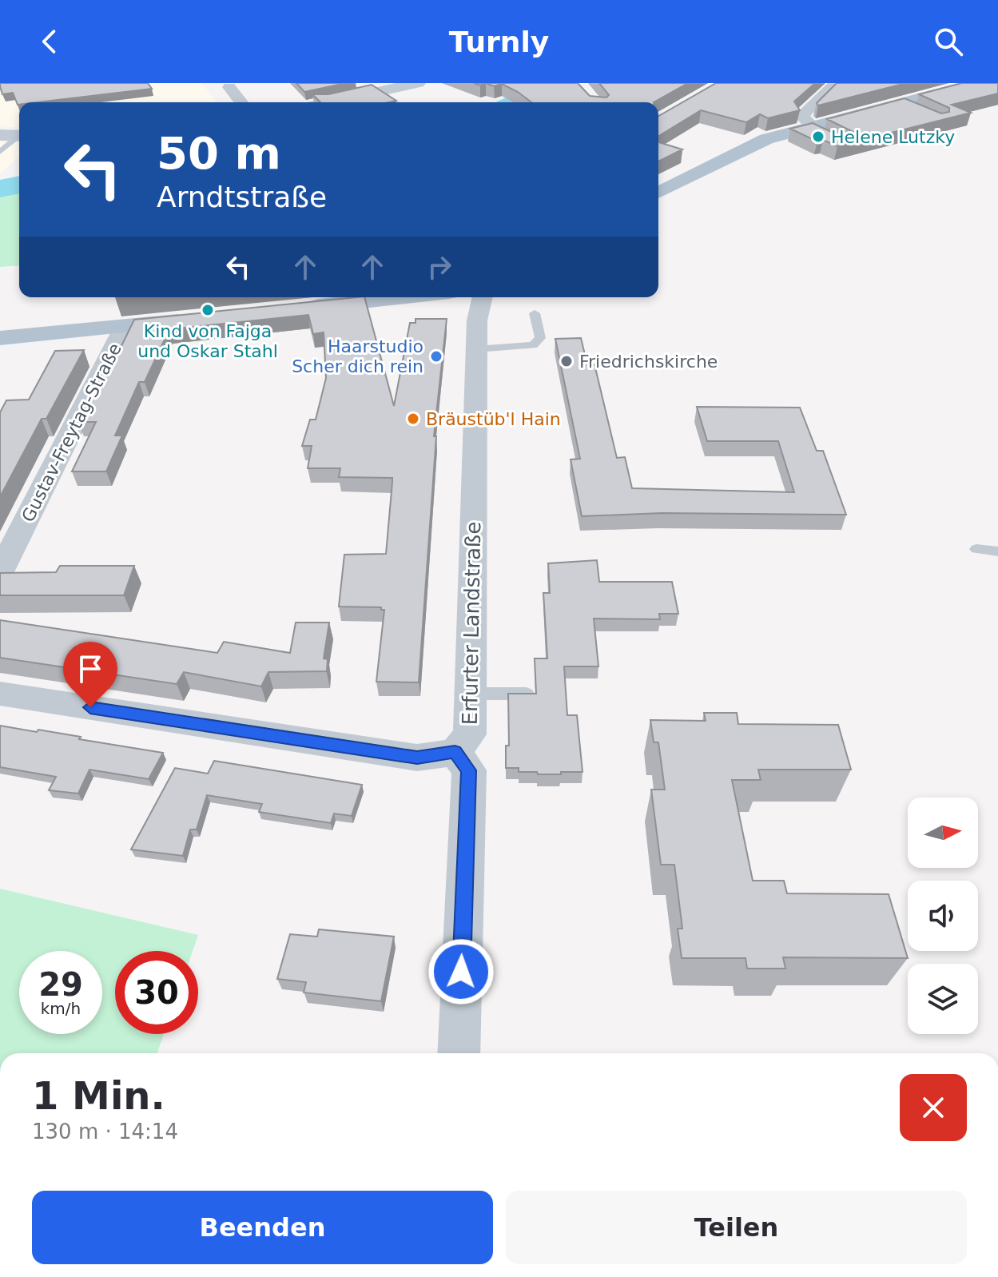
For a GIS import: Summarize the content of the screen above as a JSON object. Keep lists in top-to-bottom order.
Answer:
{
  "streets": {
    "street": ["Gustav-Freytag-Straße", "Erfurter Landstraße"]
  },
  "places": [
    "Helene Lutzky",
    "Kind von Fajga und Oskar Stahl",
    "Haarstudio Scher dich rein",
    "Friedrichskirche",
    "Bräustüb'l Hain"
  ],
  "north": "right",
  "page": {
    "header": "Turnly",
    "turn": ["50 m", "Arndtstraße"],
    "speed": "29 km/h",
    "limit": "30",
    "heading": ["1 Min.", "130 m · 14:14"],
    "buttons": ["Beenden", "Teilen"]
  }
}
